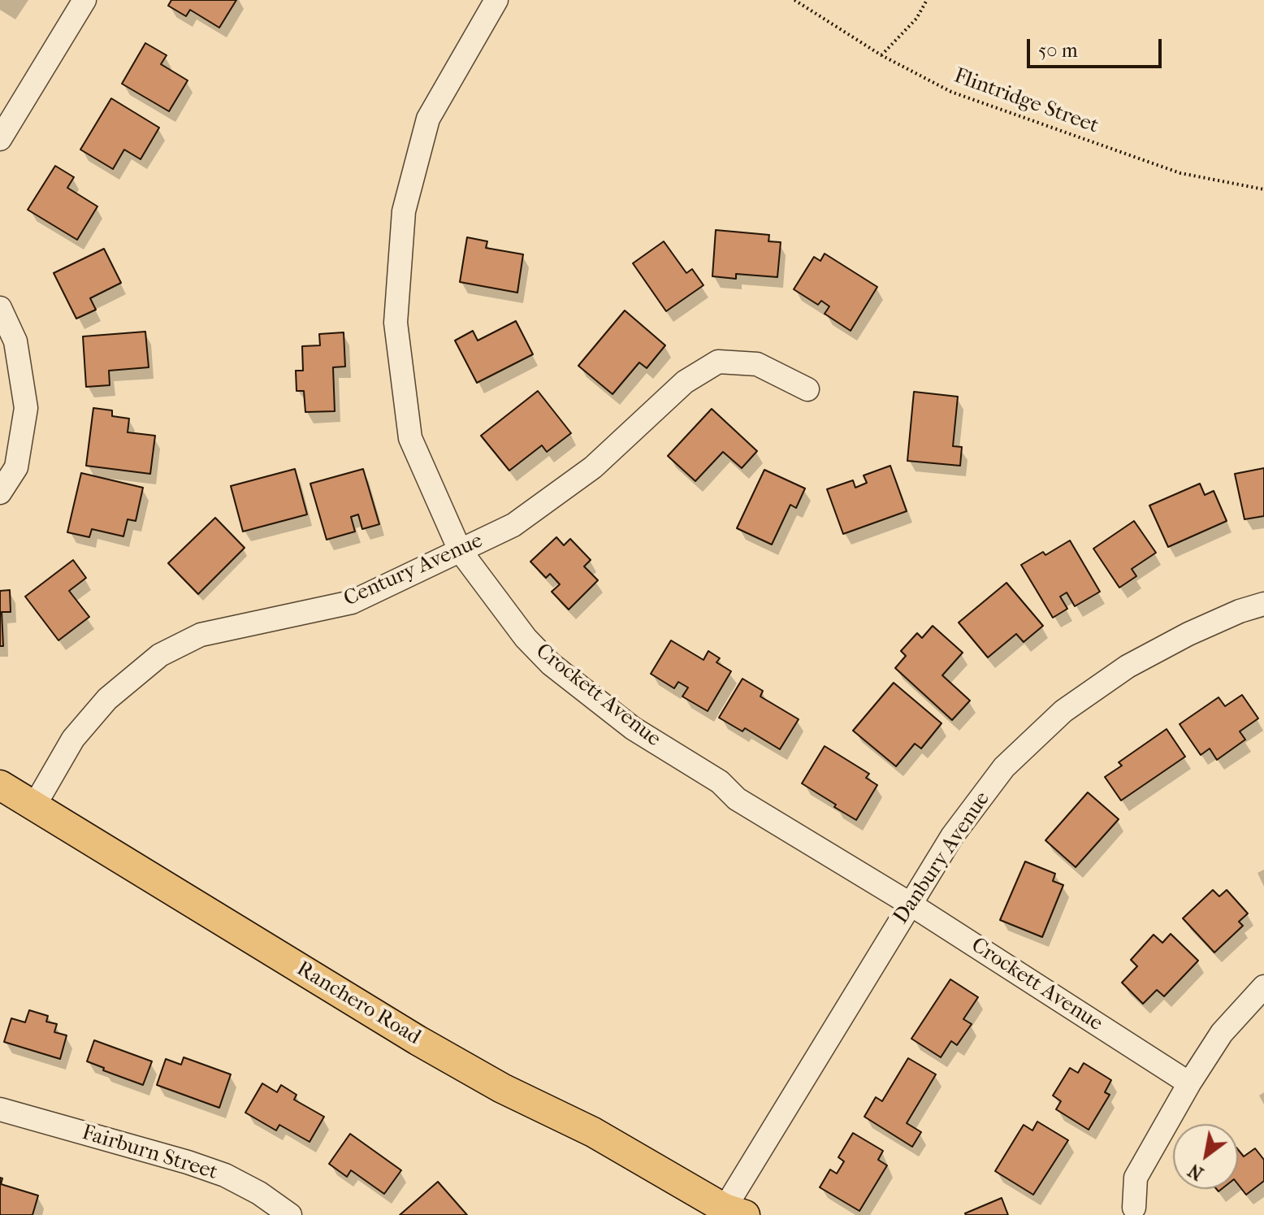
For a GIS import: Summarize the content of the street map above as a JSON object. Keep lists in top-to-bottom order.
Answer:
{
  "streets": {
    "main road": ["Ranchero Road"],
    "street": [
      "Century Avenue",
      "Crockett Avenue",
      "Danbury Avenue",
      "Fairburn Street"
    ],
    "path": ["Flintridge Street"]
  },
  "crossings": [
    ["Century Avenue", "Crockett Avenue"],
    ["Century Avenue", "Ranchero Road"],
    ["Crockett Avenue", "Danbury Avenue"],
    ["Danbury Avenue", "Ranchero Road"]
  ],
  "scale_bar": "50 m",
  "north": "bottom left"
}
